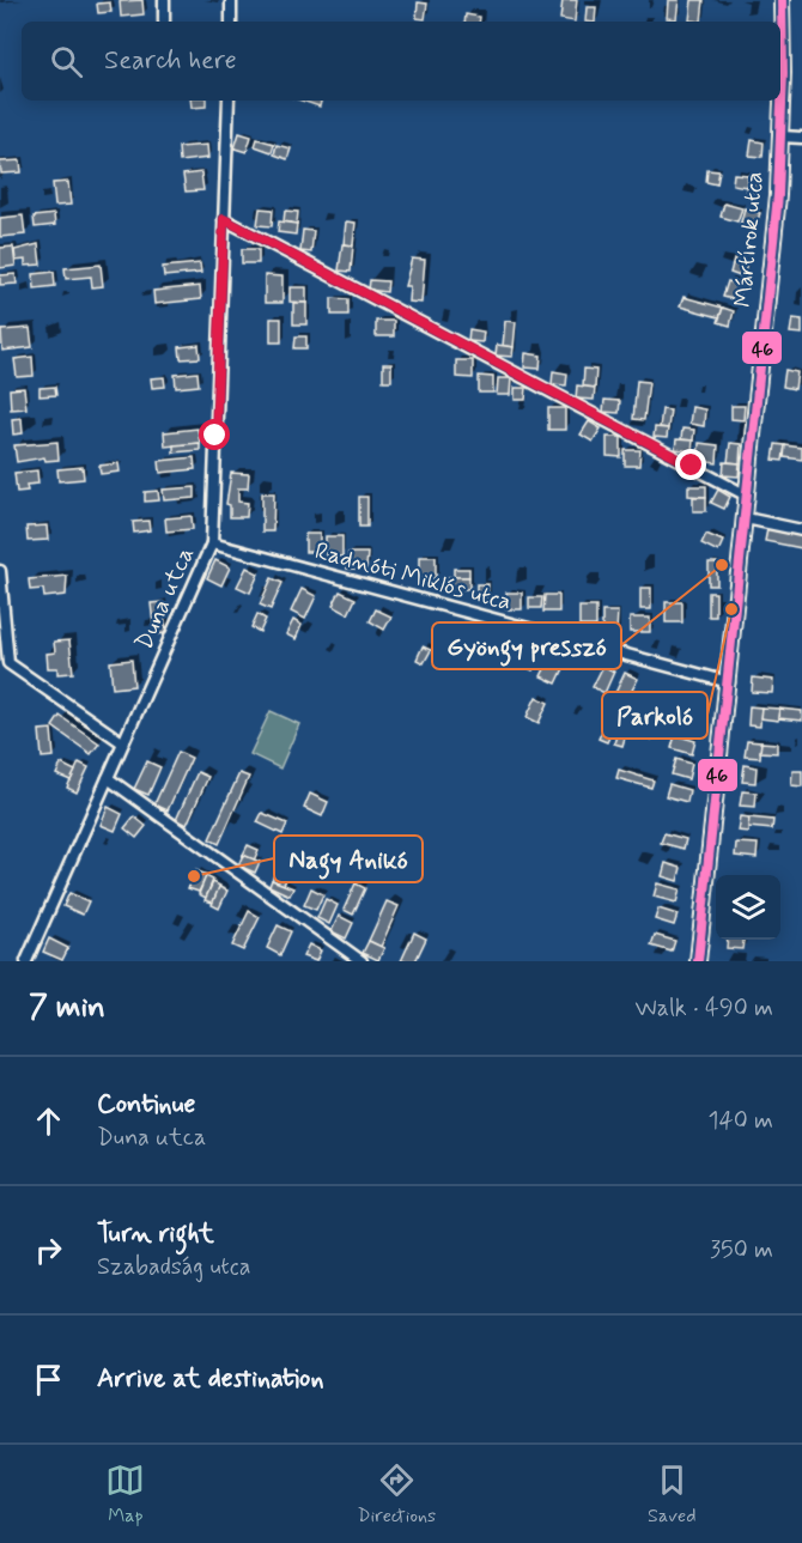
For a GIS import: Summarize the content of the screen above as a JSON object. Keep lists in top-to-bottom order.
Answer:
{
  "streets": {
    "main road": ["Mártírok utca"],
    "street": ["Radnóti Miklós utca", "Duna utca"]
  },
  "crossings": [
    ["Mártírok utca", "Radnóti Miklós utca"],
    ["Radnóti Miklós utca", "Duna utca"]
  ],
  "places": ["Gyöngy presszó", "Parkoló", "Nagy Anikó"],
  "lines": ["transit line 46"],
  "page": {
    "search": "Search here",
    "heading": ["7 min", "Walk · 490 m"],
    "list": [
      ["Continue", "Duna utca", "140 m"],
      ["Turn right", "Szabadság utca", "350 m"],
      "Arrive at destination"
    ],
    "nav": ["Map", "Directions", "Saved"]
  }
}
